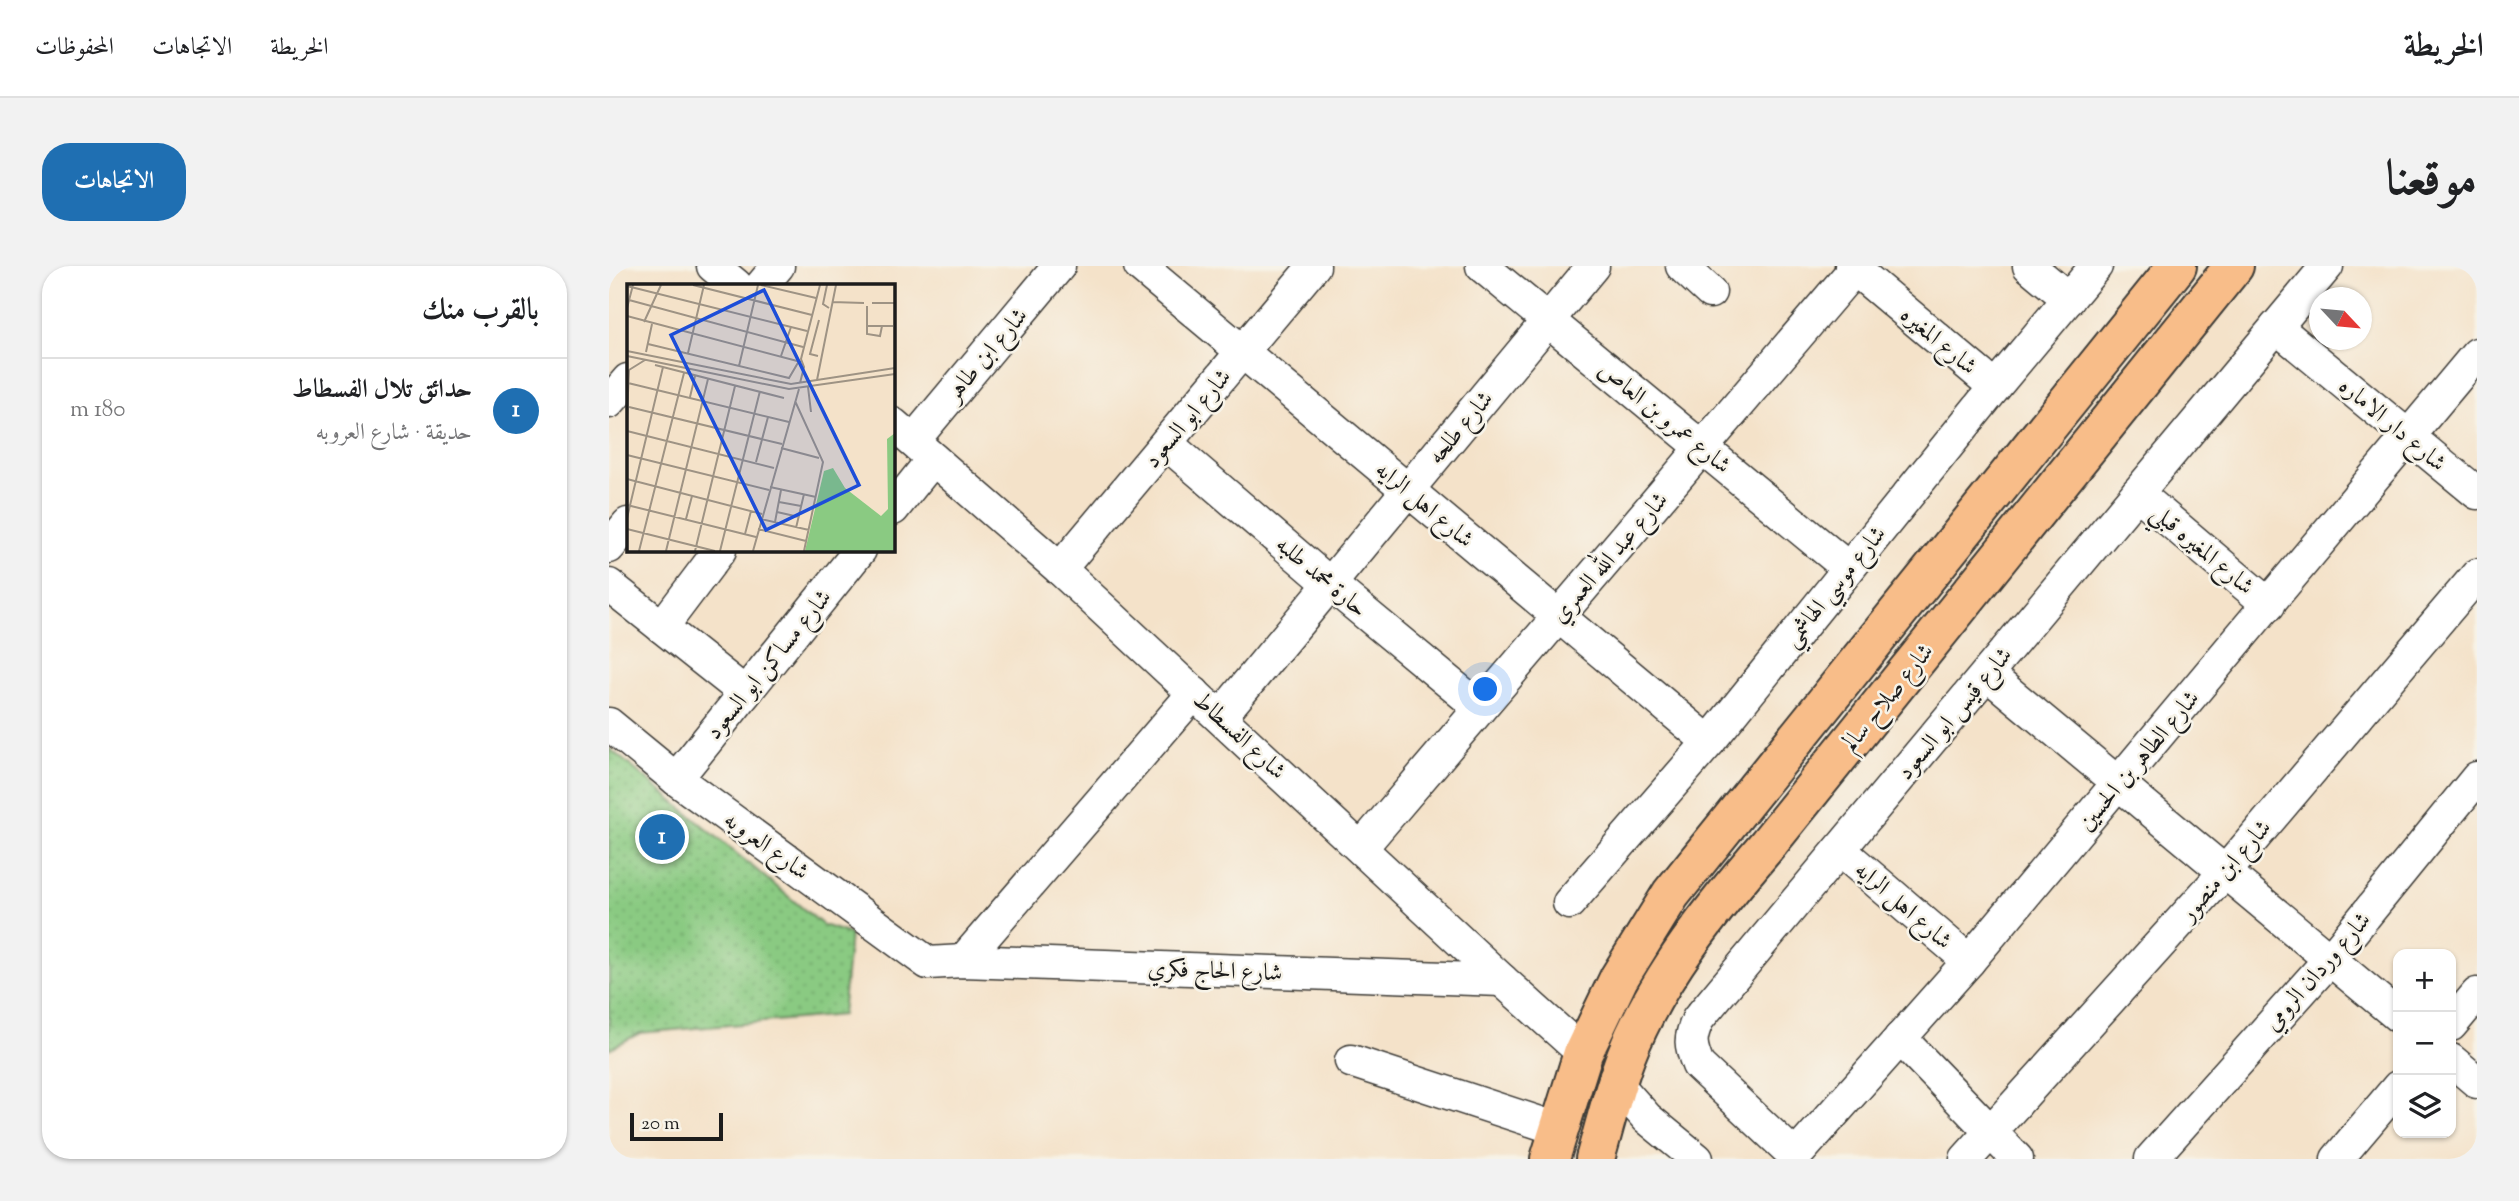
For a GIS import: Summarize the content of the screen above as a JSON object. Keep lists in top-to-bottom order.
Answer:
{
  "streets": {
    "highway": ["شارع صلاح سالم"],
    "street": [
      "شارع المغيره",
      "شارع ابن طاهر",
      "شارع عمرو بن العاص",
      "شارع ابو السعود",
      "شارع دار الاماره",
      "شارع طلحه",
      "شارع اهل الرايه",
      "شارع المغيره قبلي",
      "شارع عبد الله العمري",
      "حارة محمد طلبه",
      "شارع موسي الهاشمي",
      "شارع مساكن ابو السعود",
      "شارع قيس ابو السعود",
      "شارع الفسطاط",
      "شارع الطاهر بن الحسين",
      "شارع العروبه",
      "شارع ابن منصور",
      "شارع الحاج فكري",
      "شارع وردان الرومي"
    ]
  },
  "crossings": [
    ["شارع المغيره", "شارع عبد الله العمري"],
    ["شارع المغيره", "شارع موسي الهاشمي"],
    ["شارع ابن طاهر", "شارع الفسطاط"],
    ["شارع عمرو بن العاص", "شارع طلحه"],
    ["شارع عمرو بن العاص", "شارع عبد الله العمري"],
    ["شارع عمرو بن العاص", "شارع موسي الهاشمي"],
    ["شارع ابو السعود", "شارع اهل الرايه"],
    ["شارع ابو السعود", "حارة محمد طلبه"],
    ["شارع ابو السعود", "شارع الفسطاط"],
    ["شارع دار الاماره", "شارع قيس ابو السعود"],
    ["شارع دار الاماره", "شارع الطاهر بن الحسين"],
    ["شارع طلحه", "شارع اهل الرايه"],
    ["شارع طلحه", "حارة محمد طلبه"],
    ["شارع طلحه", "شارع الفسطاط"],
    ["شارع اهل الرايه", "شارع عبد الله العمري"],
    ["شارع اهل الرايه", "شارع موسي الهاشمي"],
    ["شارع اهل الرايه", "شارع قيس ابو السعود"],
    ["شارع اهل الرايه", "شارع الطاهر بن الحسين"],
    ["شارع المغيره قبلي", "شارع قيس ابو السعود"],
    ["شارع المغيره قبلي", "شارع الطاهر بن الحسين"],
    ["شارع عبد الله العمري", "حارة محمد طلبه"],
    ["شارع عبد الله العمري", "شارع الفسطاط"],
    ["شارع مساكن ابو السعود", "شارع العروبه"],
    ["شارع صلاح سالم", "شارع الفسطاط"],
    ["شارع قيس ابو السعود", "شارع الطاهر بن الحسين"],
    ["شارع الفسطاط", "شارع الحاج فكري"],
    ["شارع العروبه", "شارع الحاج فكري"]
  ],
  "scale_bar": "20 m",
  "north": "bottom right",
  "page": {
    "header": "الخريطة",
    "nav": ["الخريطة", "الاتجاهات", "المحفوظات"],
    "title": "موقعنا",
    "buttons": "الاتجاهات",
    "heading": "بالقرب منك",
    "list": [
      {
        "mark": "1",
        "name": "حدائق تلال الفسطاط",
        "note": "حديقة · شارع العروبه",
        "value": "180 m"
      }
    ],
    "pins": "1",
    "map_buttons": ["+", "−"],
    "scale": "20 m"
  }
}
